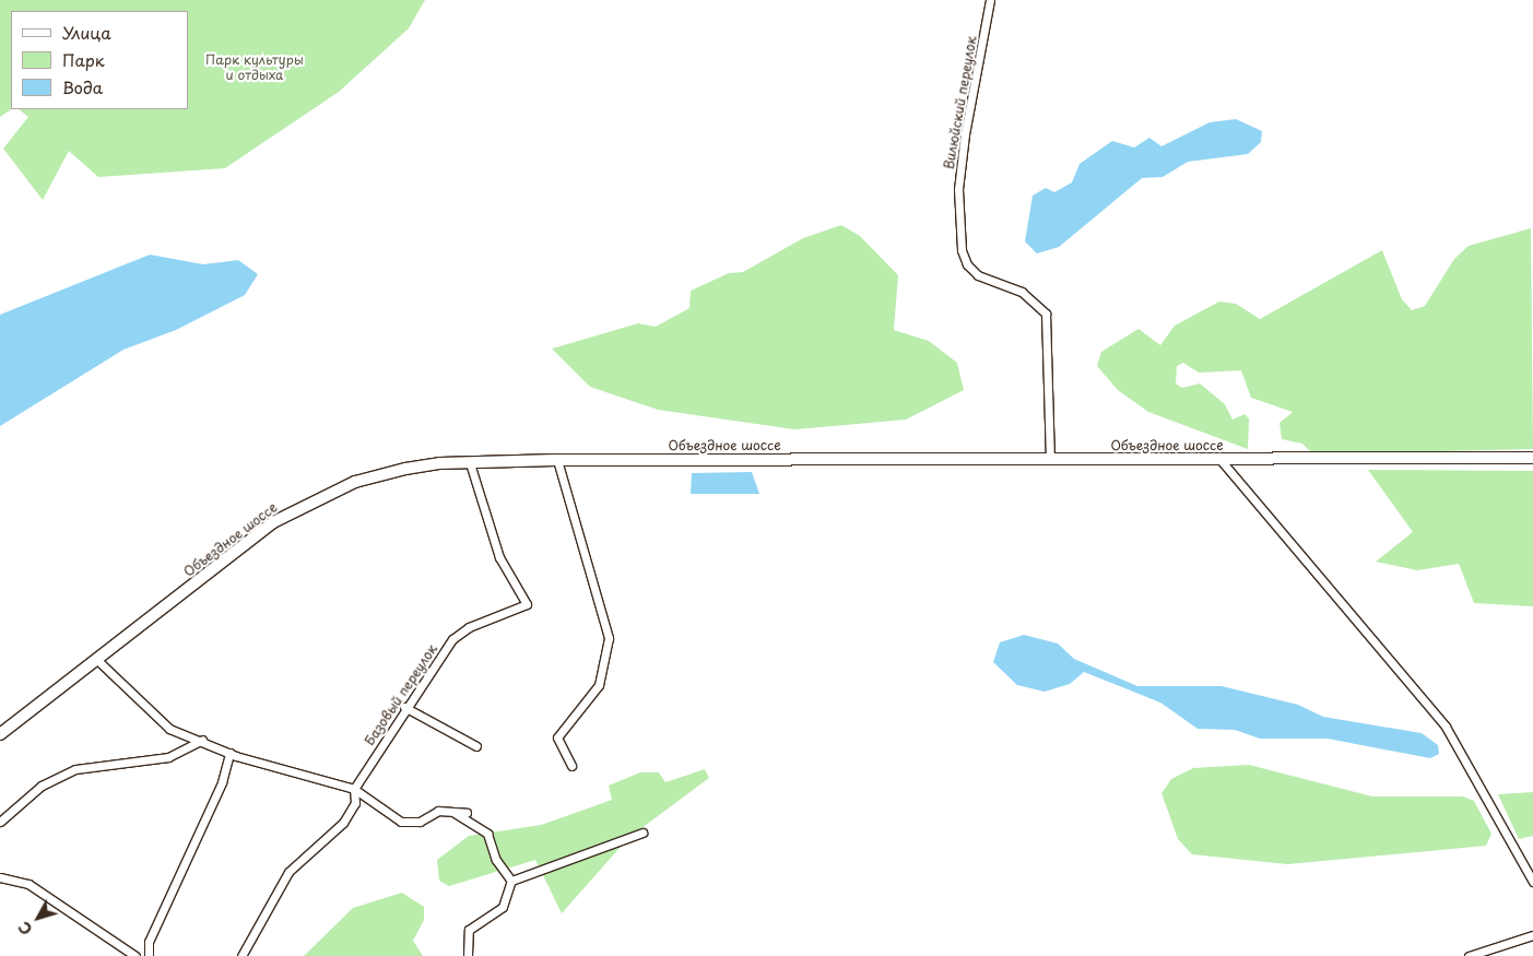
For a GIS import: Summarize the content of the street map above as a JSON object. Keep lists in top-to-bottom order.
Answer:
{
  "streets": {
    "main road": ["Объездное шоссе"],
    "street": ["Вилюйский переулок", "Базовый переулок"]
  },
  "crossings": [
    ["Вилюйский переулок", "Объездное шоссе"],
    ["Объездное шоссе", "Базовый переулок"]
  ],
  "parks": ["Парк культуры и отдыха"],
  "legend": ["Улица", "Парк", "Вода"],
  "north": "bottom left"
}
